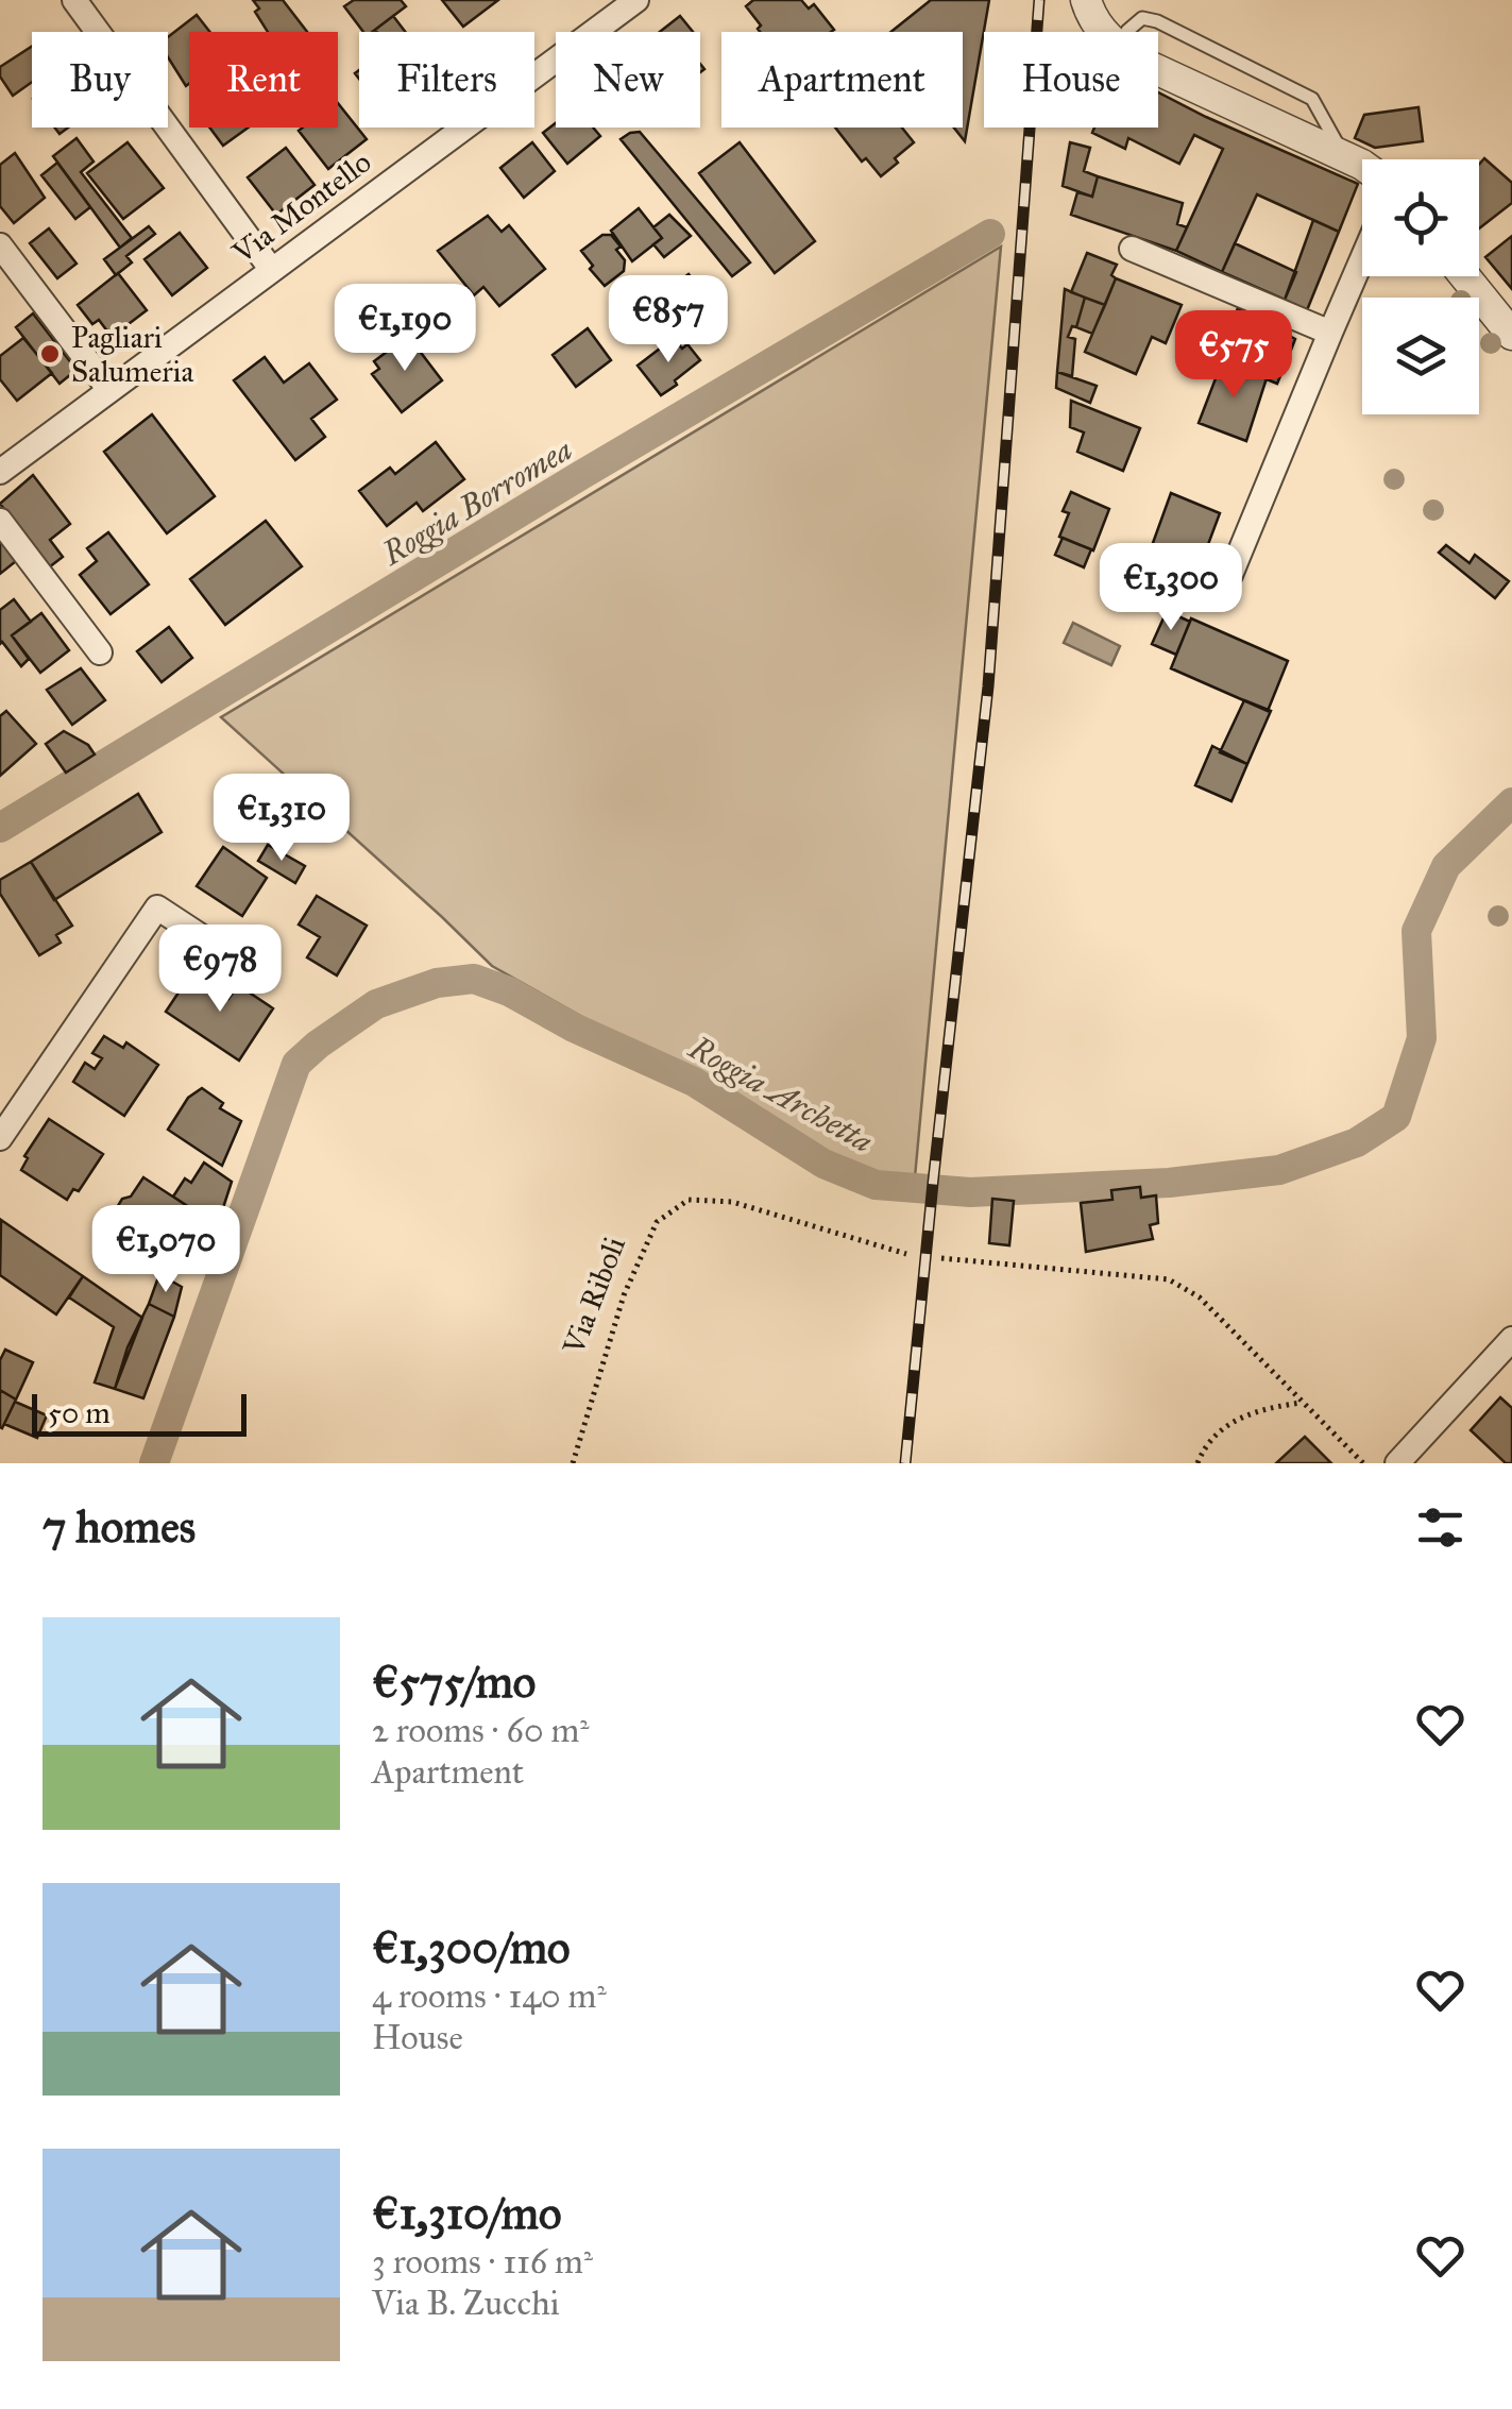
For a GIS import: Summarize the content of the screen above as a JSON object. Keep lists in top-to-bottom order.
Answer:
{
  "streets": {
    "street": ["Via Montello"],
    "path": ["Via Riboli"]
  },
  "water": ["Roggia Borromea", "Roggia Archetta"],
  "places": ["Pagliari Salumeria"],
  "scale_bar": "50 m",
  "page": {
    "chip": [
      "Buy",
      "Rent",
      "Filters",
      "New",
      "Apartment",
      "House"
    ],
    "price": [
      "€857",
      "€1,190",
      "€575",
      "€1,300",
      "€1,310",
      "€978",
      "€1,070"
    ],
    "scale": "50 m",
    "heading": "7 homes",
    "list": [
      {
        "name": "€575/mo",
        "note": "2 rooms · 60 m² · Apartment"
      },
      {
        "name": "€1,300/mo",
        "note": "4 rooms · 140 m² · House"
      },
      {
        "name": "€1,310/mo",
        "note": "3 rooms · 116 m² · Via B. Zucchi"
      }
    ]
  }
}
